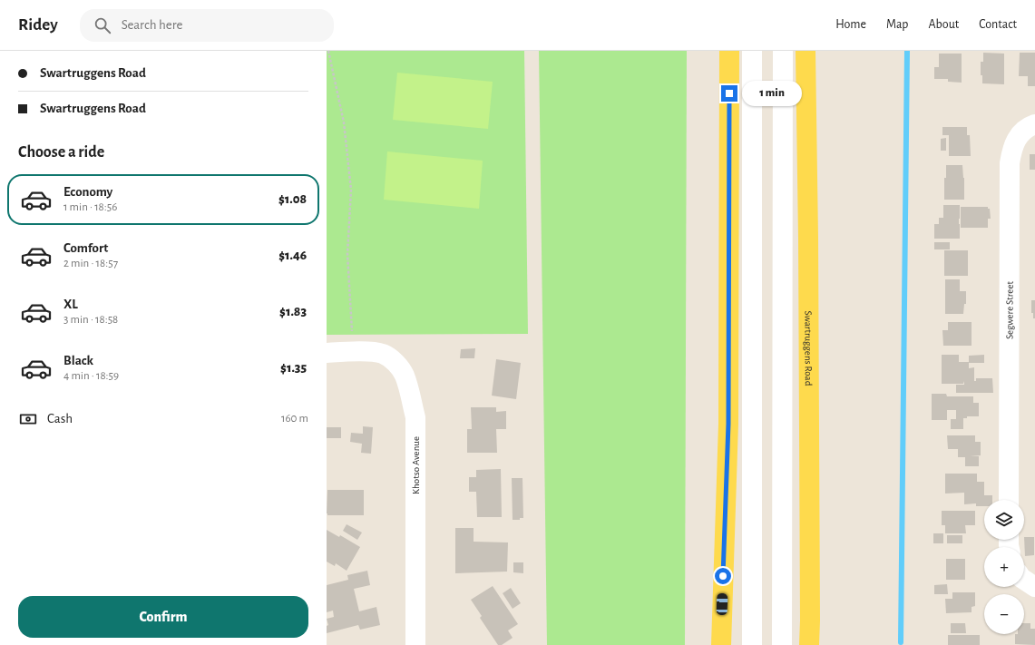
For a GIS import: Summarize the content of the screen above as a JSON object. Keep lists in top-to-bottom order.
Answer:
{
  "streets": {
    "main road": ["Swartruggens Road"],
    "street": ["Segwere Street", "Khotso Avenue"]
  },
  "page": {
    "header": "Ridey",
    "search": "Search here",
    "nav": [
      "Home",
      "Map",
      "About",
      "Contact"
    ],
    "banner": ["Swartruggens Road", "Swartruggens Road"],
    "bubble": "1 min",
    "heading": "Choose a ride",
    "list": [
      {
        "name": "Economy",
        "note": "1 min · 18:56",
        "value": "$1.08"
      },
      {
        "name": "Comfort",
        "note": "2 min · 18:57",
        "value": "$1.46"
      },
      {
        "name": "XL",
        "note": "3 min · 18:58",
        "value": "$1.83"
      },
      {
        "name": "Black",
        "note": "4 min · 18:59",
        "value": "$1.35"
      }
    ],
    "pay": ["Cash", "160 m"],
    "map_buttons": ["+", "−"],
    "buttons": "Confirm"
  }
}
